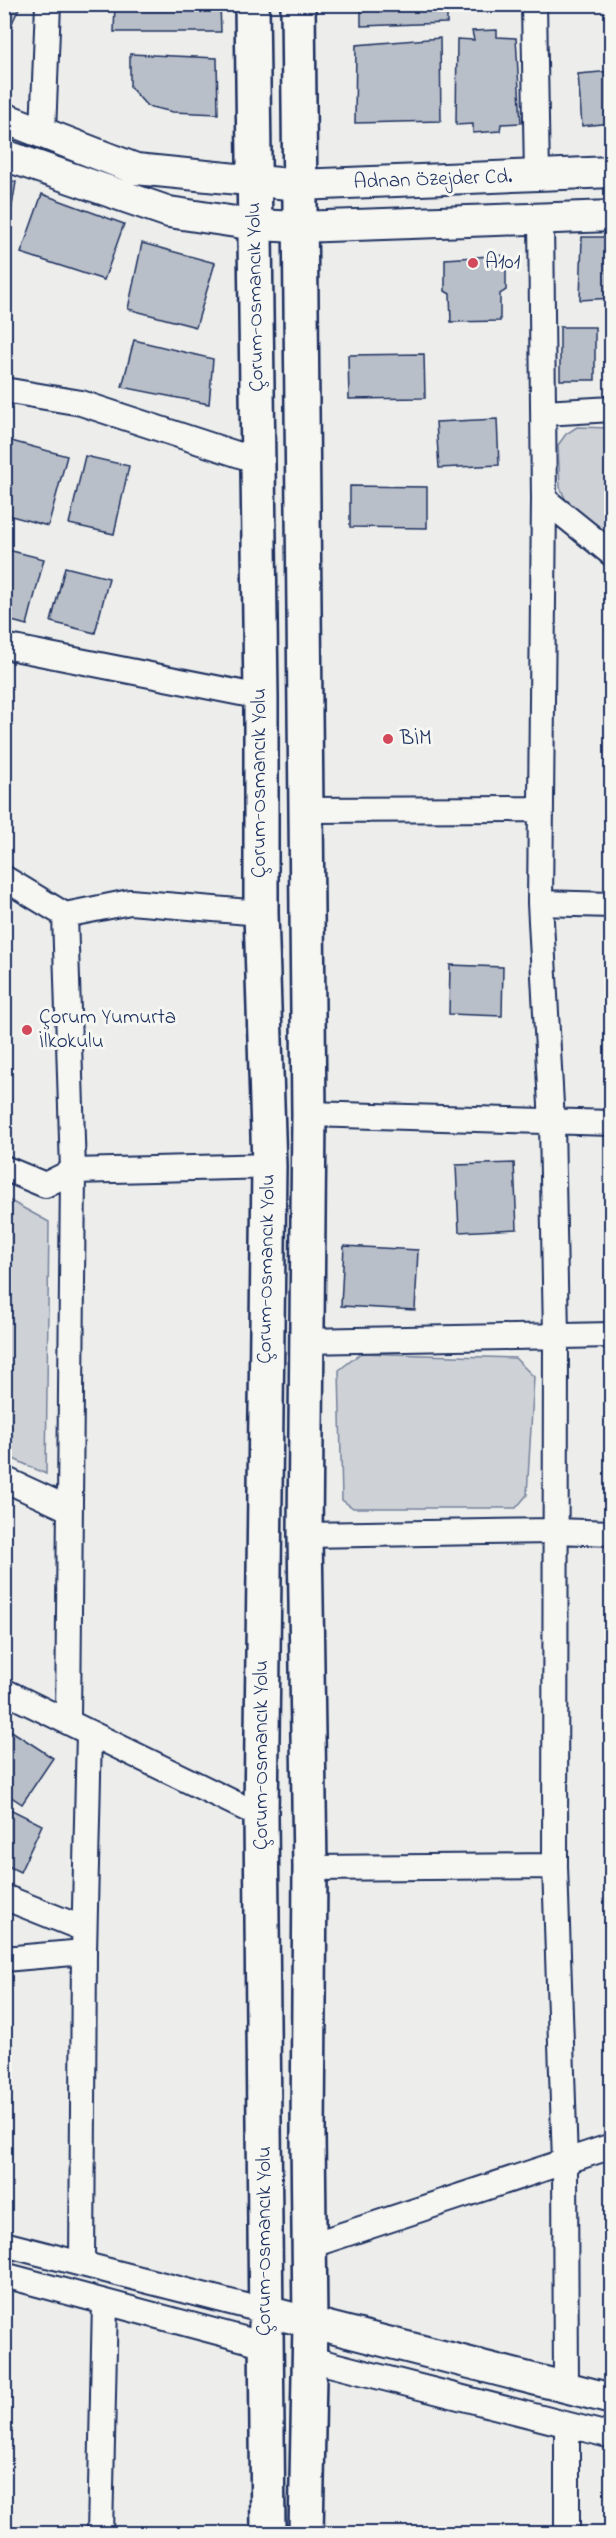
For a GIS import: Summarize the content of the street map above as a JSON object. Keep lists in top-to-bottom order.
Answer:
{
  "streets": {
    "highway": ["Çorum-Osmancık Yolu"],
    "street": ["Adnan Özejder Cd."]
  },
  "crossings": [
    ["Adnan Özejder Cd.", "Çorum-Osmancık Yolu"]
  ],
  "places": ["A101", "BİM", "Çorum Yumurta İlkokulu"]
}
